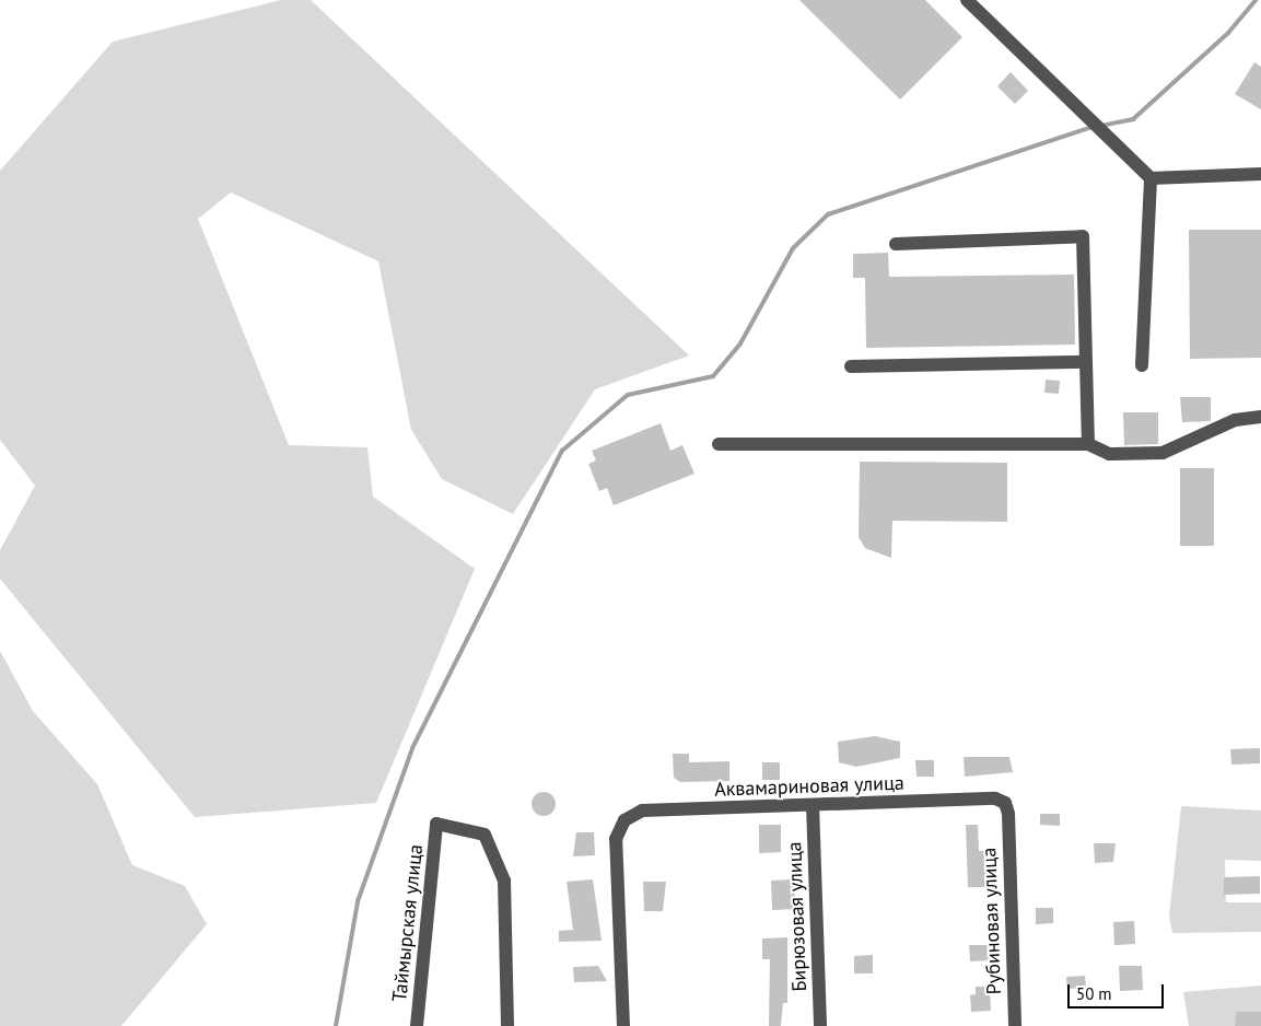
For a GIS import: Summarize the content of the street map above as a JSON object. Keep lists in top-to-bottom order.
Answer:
{
  "streets": {
    "street": [
      "Аквамариновая улица",
      "Бирюзовая улица",
      "Рубиновая улица",
      "Таймырская улица"
    ]
  },
  "crossings": [
    ["Аквамариновая улица", "Бирюзовая улица"],
    ["Аквамариновая улица", "Рубиновая улица"]
  ],
  "scale_bar": "50 m"
}
